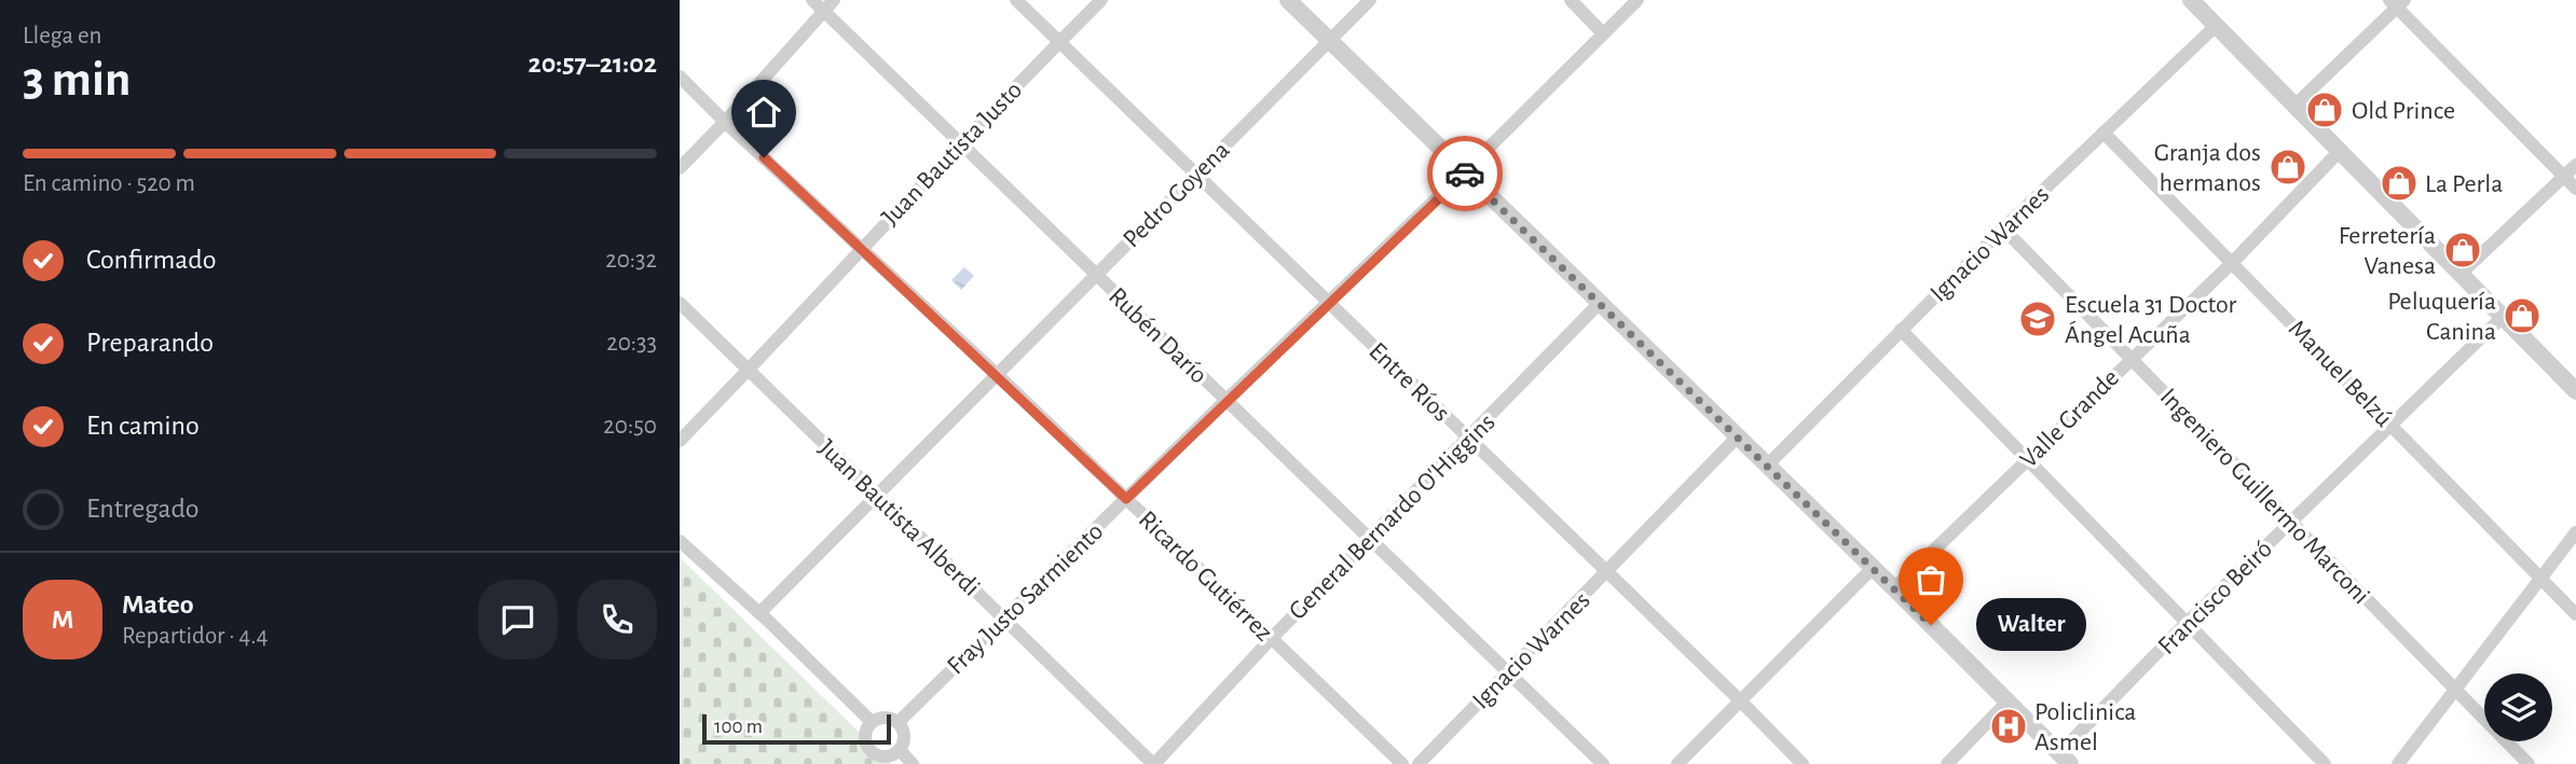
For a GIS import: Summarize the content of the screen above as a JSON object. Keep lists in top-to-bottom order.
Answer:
{
  "streets": {
    "street": [
      "Juan Bautista Justo",
      "Pedro Goyena",
      "Ignacio Warnes",
      "Rubén Darío",
      "Manuel Belzú",
      "Entre Ríos",
      "Valle Grande",
      "Ingeniero Guillermo Marconi",
      "General Bernardo O'Higgins",
      "Juan Bautista Alberdi",
      "Ricardo Gutiérrez",
      "Francisco Beiró",
      "Fray Justo Sarmiento"
    ]
  },
  "crossings": [
    ["Juan Bautista Justo", "Rubén Darío"],
    ["Juan Bautista Justo", "Entre Ríos"],
    ["Juan Bautista Justo", "Juan Bautista Alberdi"],
    ["Juan Bautista Justo", "Ricardo Gutiérrez"],
    ["Pedro Goyena", "Rubén Darío"],
    ["Pedro Goyena", "Entre Ríos"],
    ["Pedro Goyena", "Juan Bautista Alberdi"],
    ["Pedro Goyena", "Ricardo Gutiérrez"],
    ["Ignacio Warnes", "Rubén Darío"],
    ["Ignacio Warnes", "Manuel Belzú"],
    ["Ignacio Warnes", "Entre Ríos"],
    ["Ignacio Warnes", "Ingeniero Guillermo Marconi"],
    ["Rubén Darío", "General Bernardo O'Higgins"],
    ["Rubén Darío", "Fray Justo Sarmiento"],
    ["Manuel Belzú", "Valle Grande"],
    ["Manuel Belzú", "Francisco Beiró"],
    ["Entre Ríos", "General Bernardo O'Higgins"],
    ["Entre Ríos", "Fray Justo Sarmiento"],
    ["Valle Grande", "Ingeniero Guillermo Marconi"],
    ["Ingeniero Guillermo Marconi", "Francisco Beiró"],
    ["General Bernardo O'Higgins", "Juan Bautista Alberdi"],
    ["General Bernardo O'Higgins", "Ricardo Gutiérrez"],
    ["Juan Bautista Alberdi", "Fray Justo Sarmiento"],
    ["Ricardo Gutiérrez", "Fray Justo Sarmiento"]
  ],
  "places": {
    "shop": [
      "Old Prince",
      "Granja dos hermanos",
      "La Perla",
      "Ferretería Vanesa",
      "Peluquería Canina"
    ],
    "school or university": ["Escuela 31 Doctor Ángel Acuña"],
    "other": ["Walter"],
    "hospital": ["Policlinica Asmel"]
  },
  "scale_bar": "100 m",
  "page": {
    "heading": ["3 min", "Llega en", "20:57–21:02"],
    "panel": ["Mateo", "Repartidor · 4.4"],
    "bar": "En camino · 520 m",
    "list": [
      ["Confirmado", "20:32"],
      ["Preparando", "20:33"],
      ["En camino", "20:50"],
      "Entregado"
    ],
    "round": "M",
    "bubble": "Walter",
    "scale": "100 m"
  }
}
